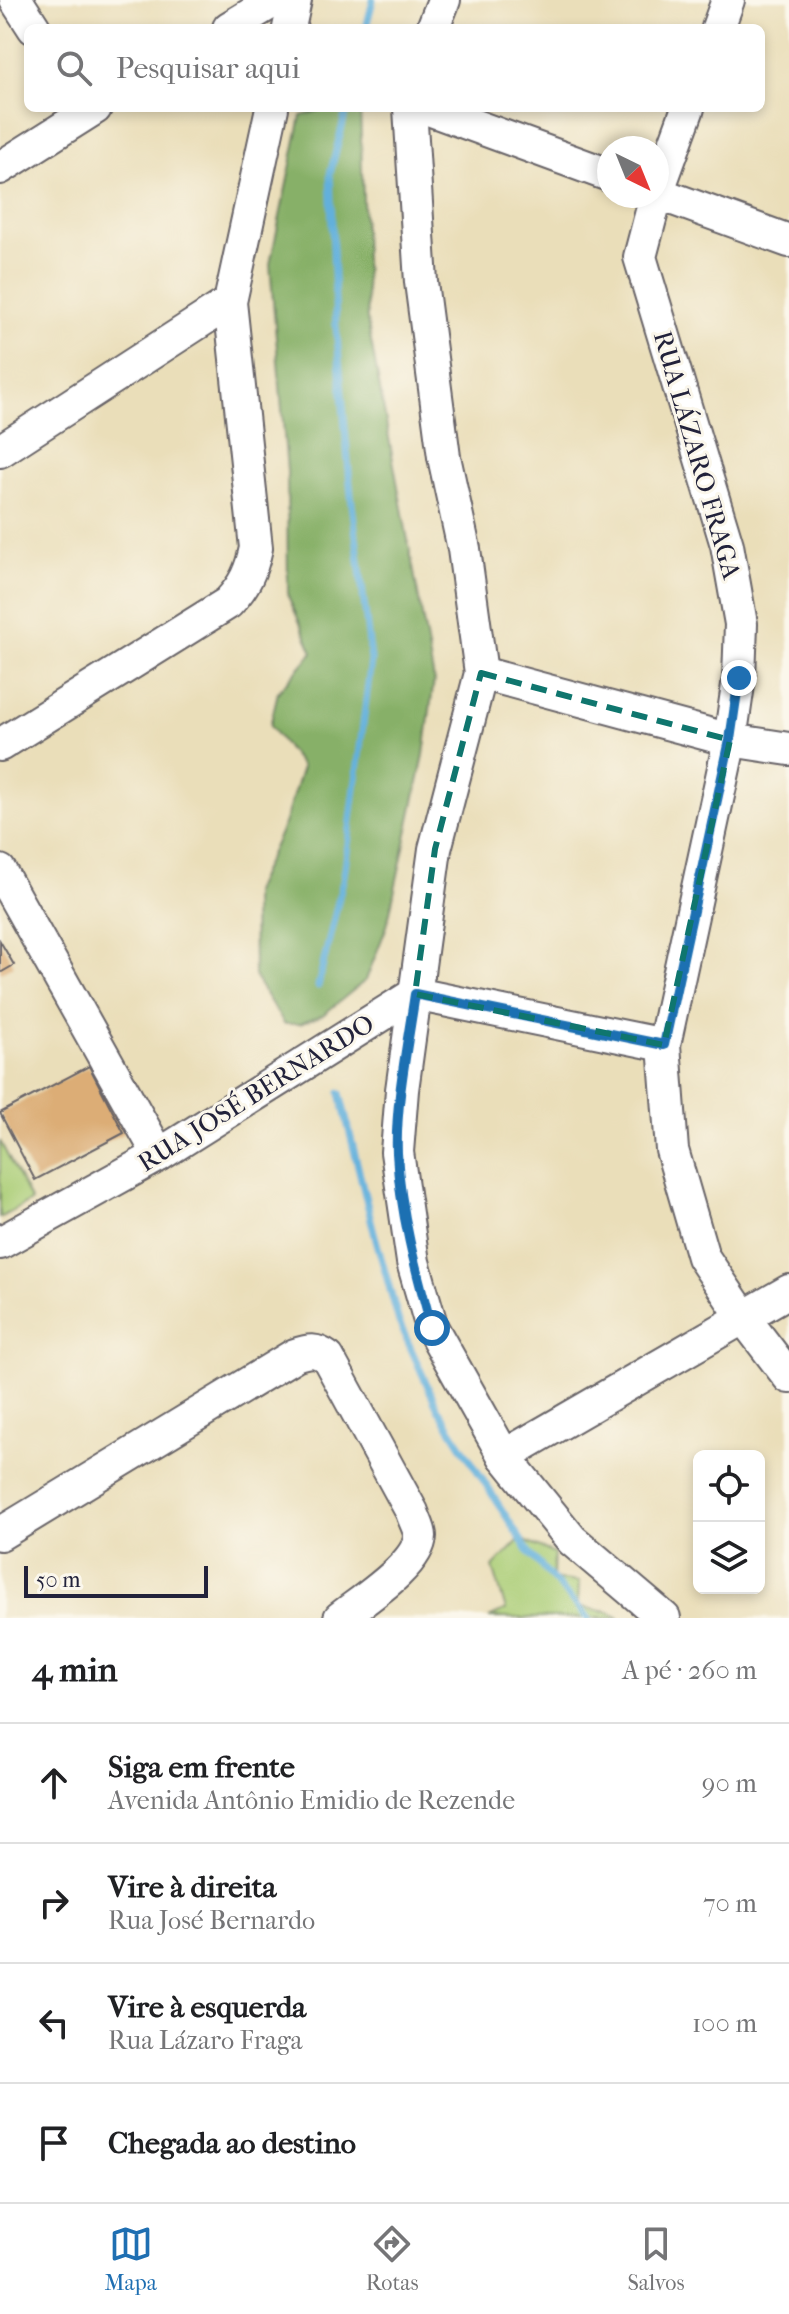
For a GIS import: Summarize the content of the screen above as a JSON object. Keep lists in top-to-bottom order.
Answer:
{
  "streets": {
    "street": ["RUA LÁZARO FRAGA", "RUA JOSÉ BERNARDO"]
  },
  "scale_bar": "50 m",
  "north": "bottom right",
  "page": {
    "search": "Pesquisar aqui",
    "scale": "50 m",
    "heading": ["4 min", "A pé · 260 m"],
    "list": [
      ["Siga em frente", "Avenida Antônio Emidio de Rezende", "90 m"],
      ["Vire à direita", "Rua José Bernardo", "70 m"],
      ["Vire à esquerda", "Rua Lázaro Fraga", "100 m"],
      "Chegada ao destino"
    ],
    "nav": ["Mapa", "Rotas", "Salvos"]
  }
}
